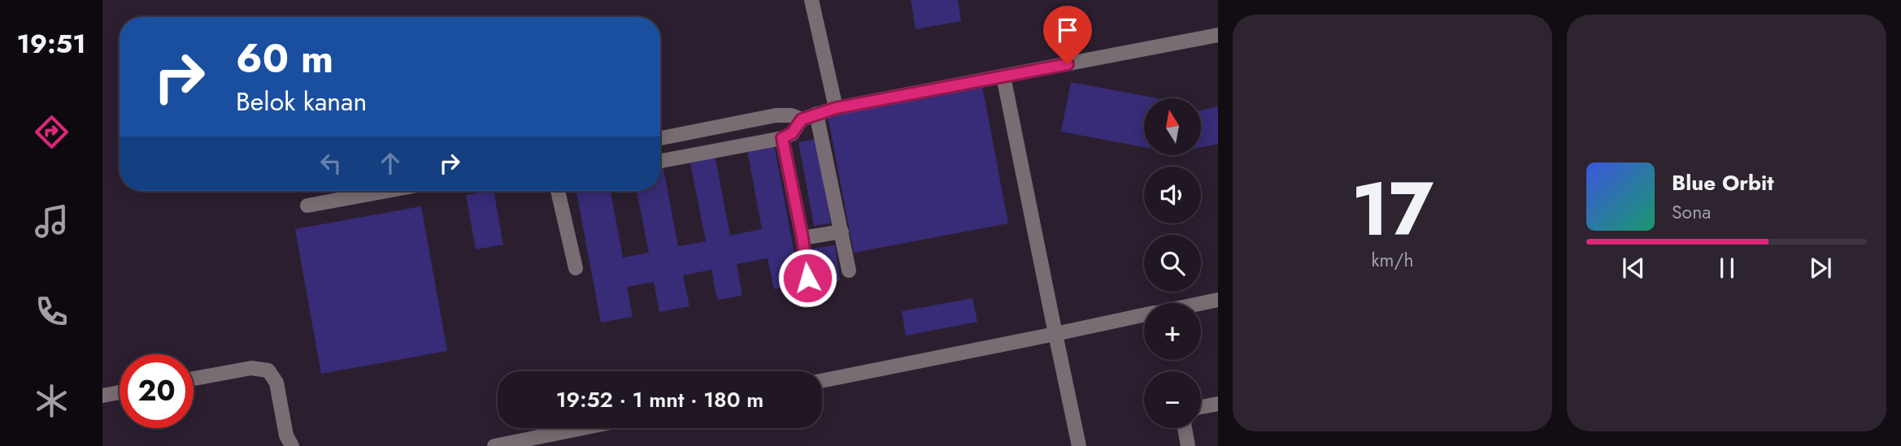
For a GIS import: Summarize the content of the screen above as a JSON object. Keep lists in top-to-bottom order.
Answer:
{
  "north": "top",
  "page": {
    "tabs": "19:51",
    "tile": ["17", "km/h"],
    "turn": ["60 m", "Belok kanan"],
    "map_buttons": ["+", "−"],
    "song": ["Blue Orbit", "Sona"],
    "limit": "20",
    "trip": "19:52 · 1 mnt · 180 m"
  }
}
